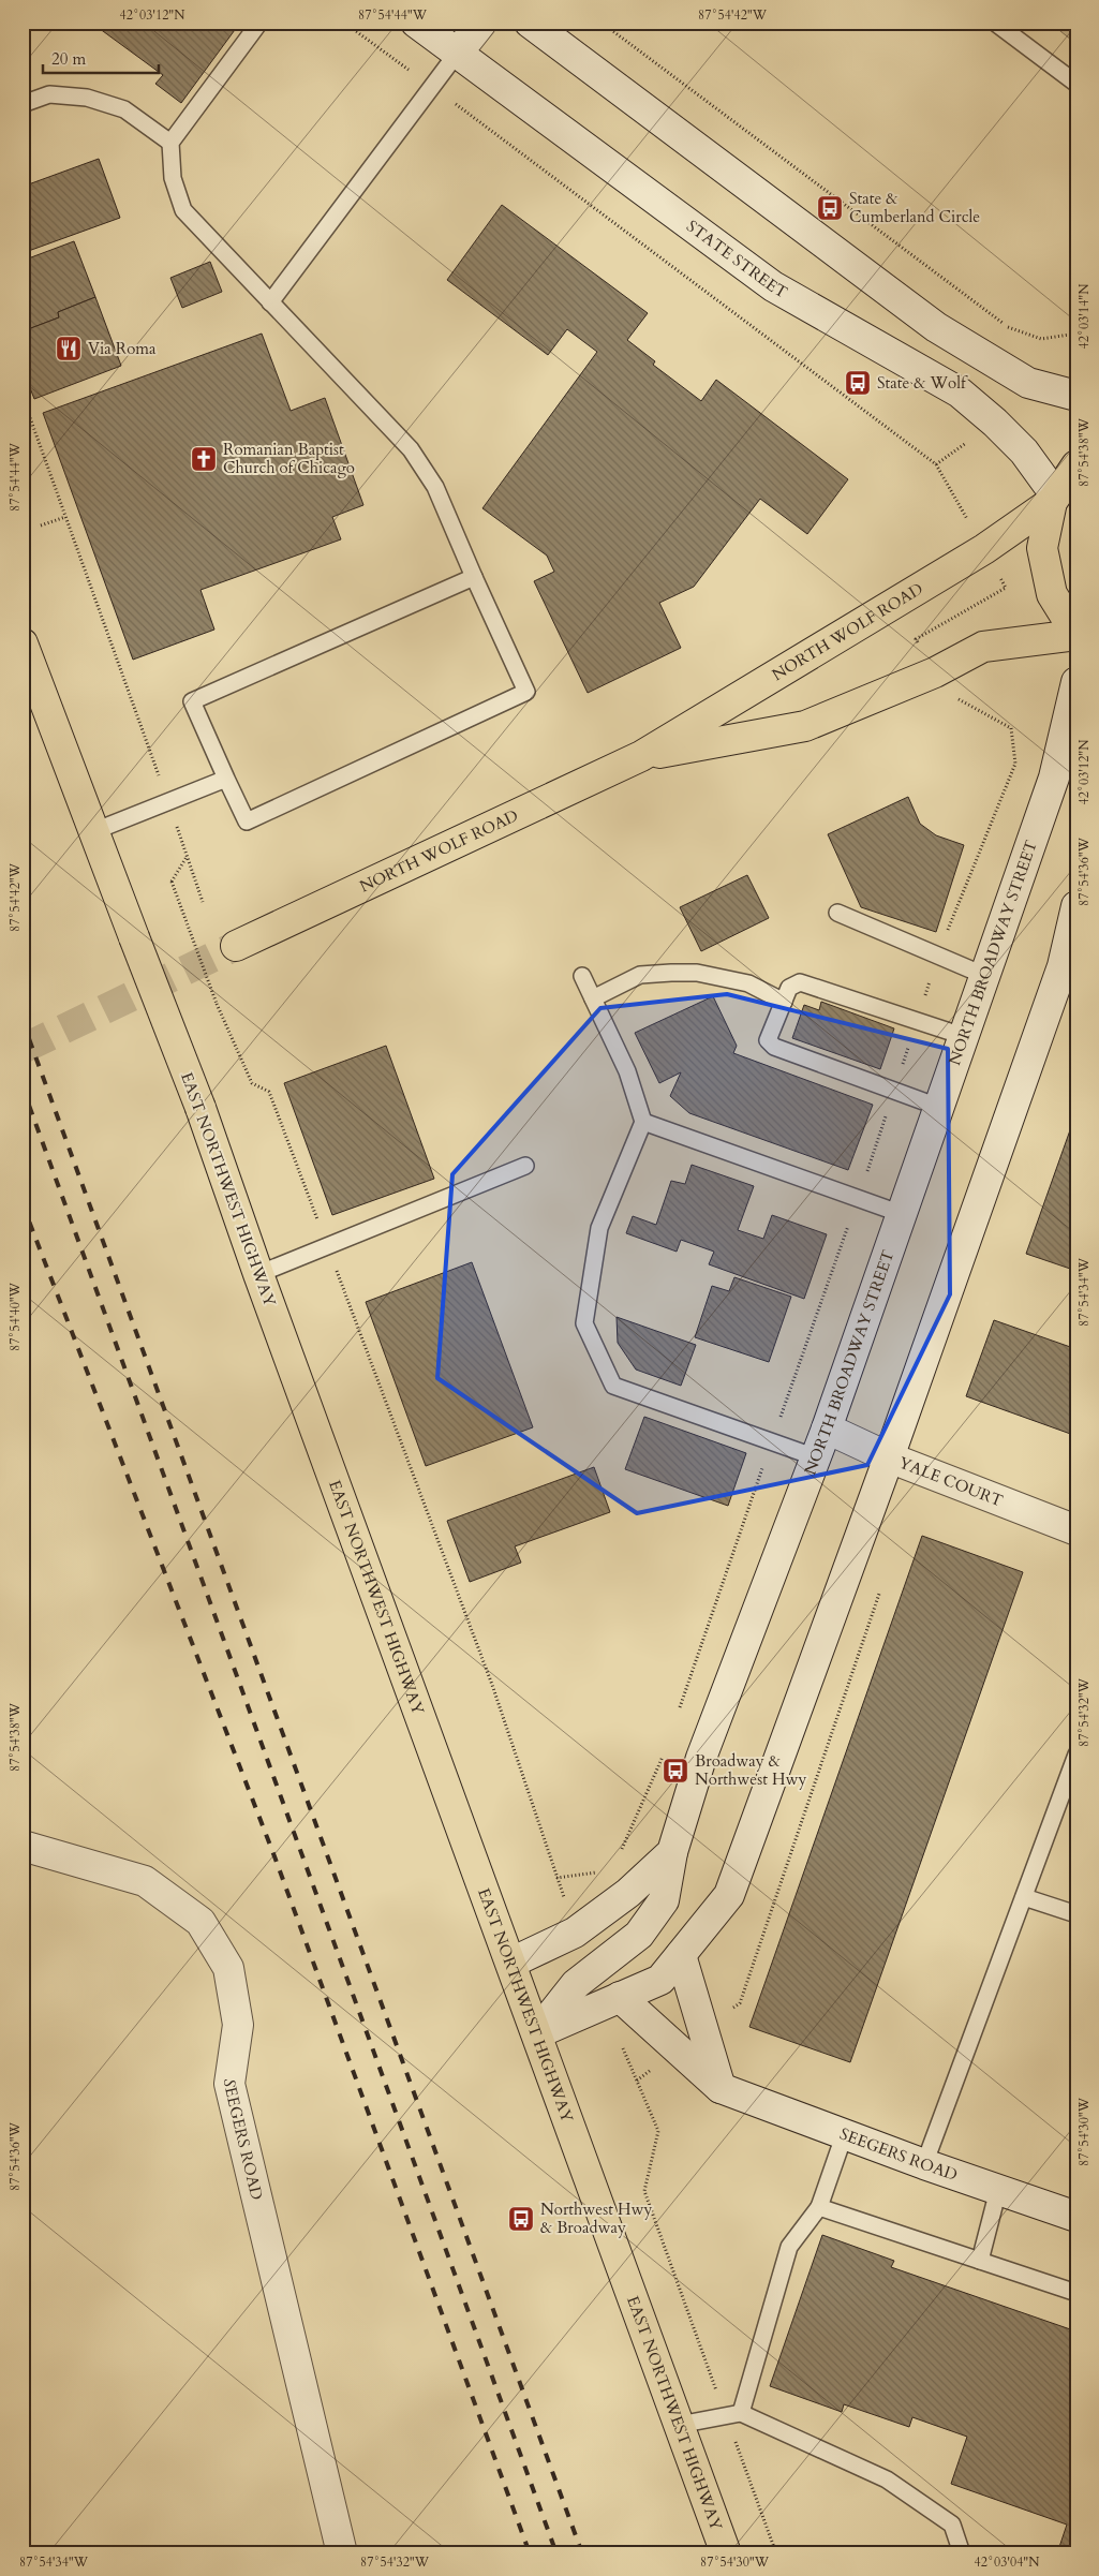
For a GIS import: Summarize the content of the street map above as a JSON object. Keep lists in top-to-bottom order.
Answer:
{
  "streets": {
    "main road": ["NORTH WOLF ROAD", "EAST NORTHWEST HIGHWAY"],
    "street": [
      "STATE STREET",
      "NORTH BROADWAY STREET",
      "YALE COURT",
      "SEEGERS ROAD"
    ]
  },
  "crossings": [
    ["STATE STREET", "NORTH WOLF ROAD"],
    ["NORTH BROADWAY STREET", "EAST NORTHWEST HIGHWAY"],
    ["NORTH BROADWAY STREET", "YALE COURT"]
  ],
  "places": {
    "bus stop": [
      "State & Cumberland Circle",
      "State & Wolf",
      "Broadway & Northwest Hwy",
      "Northwest Hwy & Broadway"
    ],
    "restaurant": ["Via Roma"],
    "church": ["Romanian Baptist Church of Chicago"]
  },
  "scale_bar": "20 m",
  "coordinates": [
    "42°03'12\"N",
    "87°54'44\"W",
    "87°54'42\"W",
    "42°03'14\"N",
    "87°54'38\"W",
    "87°54'36\"W",
    "87°54'34\"W",
    "87°54'40\"W",
    "87°54'32\"W",
    "87°54'30\"W",
    "42°03'04\"N"
  ]
}
